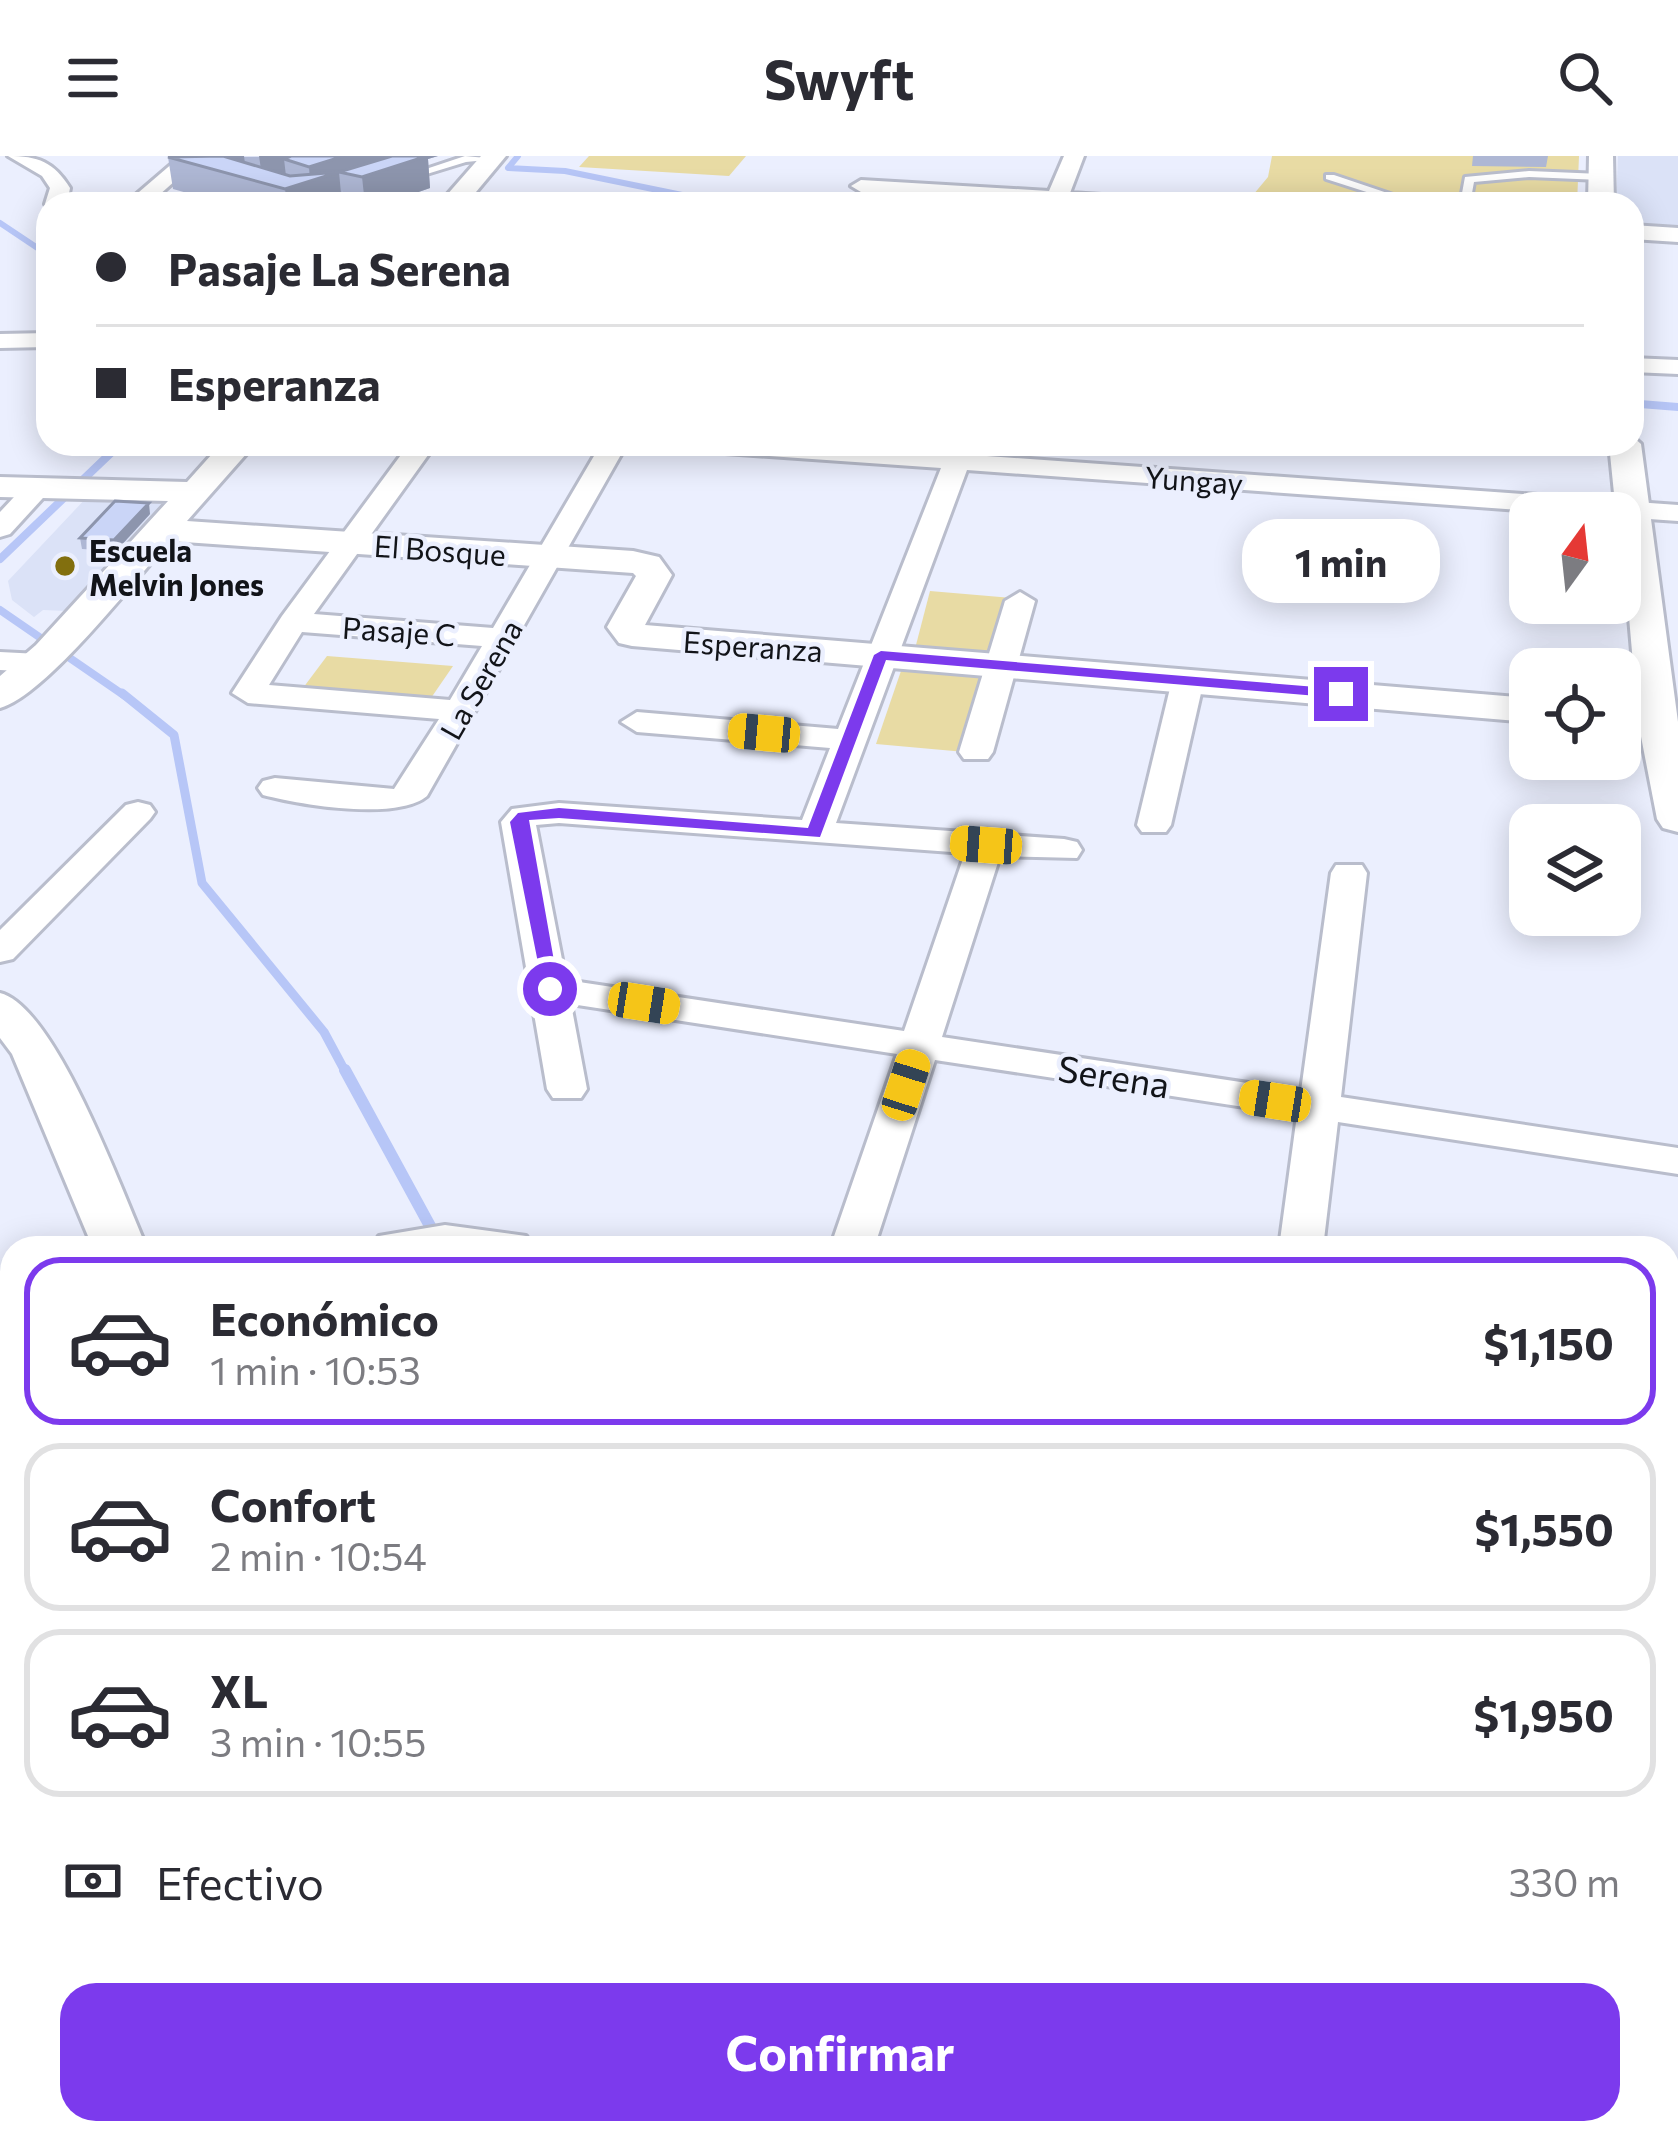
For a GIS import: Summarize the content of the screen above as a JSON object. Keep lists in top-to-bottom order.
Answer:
{
  "streets": {
    "street": [
      "Yungay",
      "El Bosque",
      "Pasaje C",
      "Esperanza",
      "La Serena",
      "Serena"
    ]
  },
  "crossings": [
    ["El Bosque", "Esperanza"],
    ["El Bosque", "La Serena"],
    ["Pasaje C", "La Serena"]
  ],
  "places": ["Escuela Melvin Jones"],
  "north": "top",
  "page": {
    "header": "Swyft",
    "banner": ["Pasaje La Serena", "Esperanza"],
    "bubble": "1 min",
    "list": [
      {
        "name": "Económico",
        "note": "1 min · 10:53",
        "value": "$1,150"
      },
      {
        "name": "Confort",
        "note": "2 min · 10:54",
        "value": "$1,550"
      },
      {
        "name": "XL",
        "note": "3 min · 10:55",
        "value": "$1,950"
      }
    ],
    "pay": ["Efectivo", "330 m"],
    "buttons": "Confirmar"
  }
}
